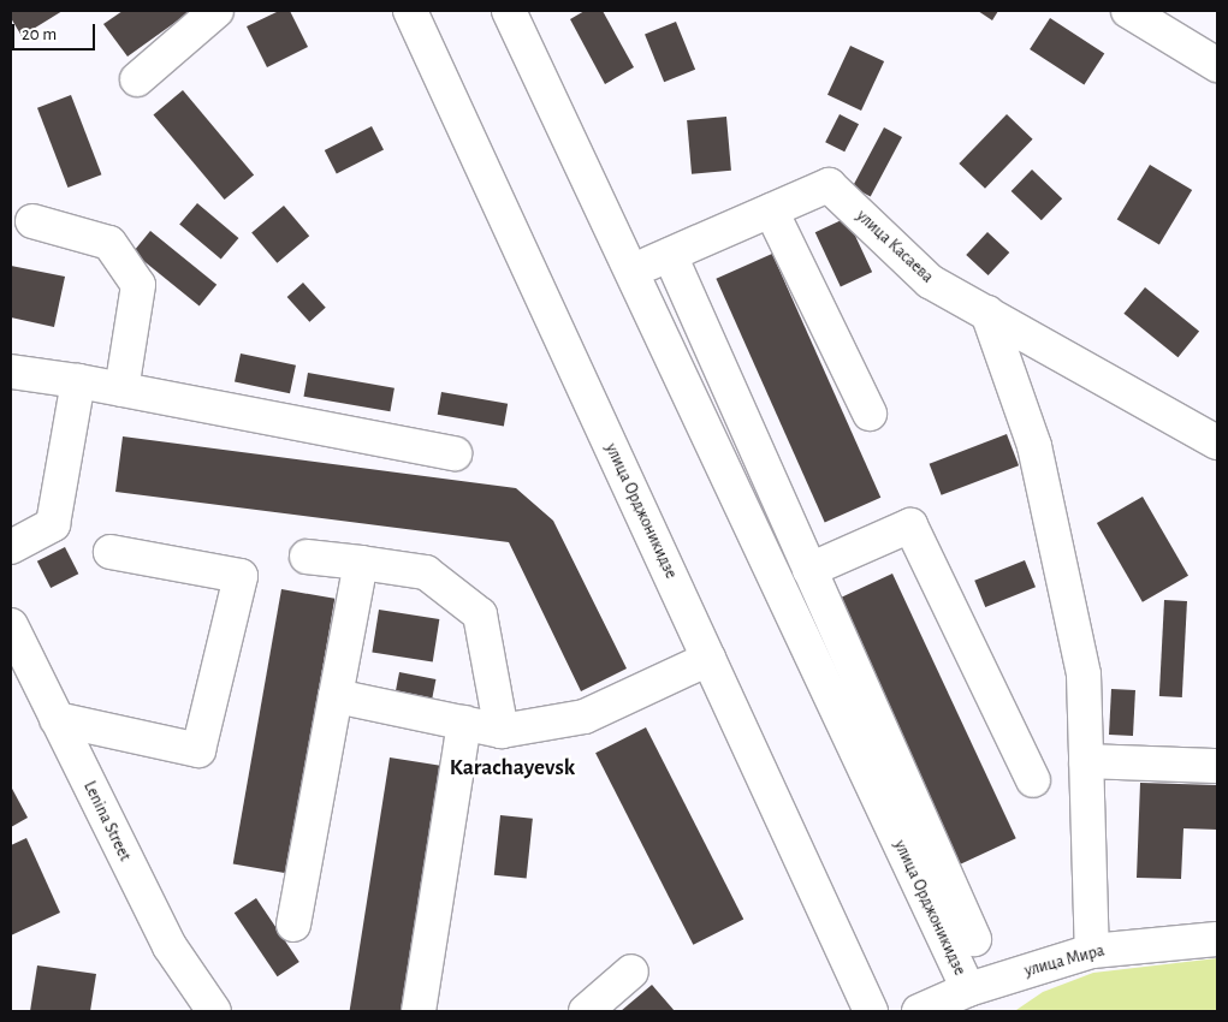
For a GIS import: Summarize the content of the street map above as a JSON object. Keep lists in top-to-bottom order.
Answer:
{
  "streets": {
    "street": [
      "улица Касаева",
      "улица Орджоникидзе",
      "Lenina Street",
      "улица Мира"
    ]
  },
  "crossings": [
    ["улица Касаева", "улица Орджоникидзе"],
    ["улица Орджоникидзе", "улица Мира"]
  ],
  "districts": ["Karachayevsk"],
  "scale_bar": "20 m"
}
